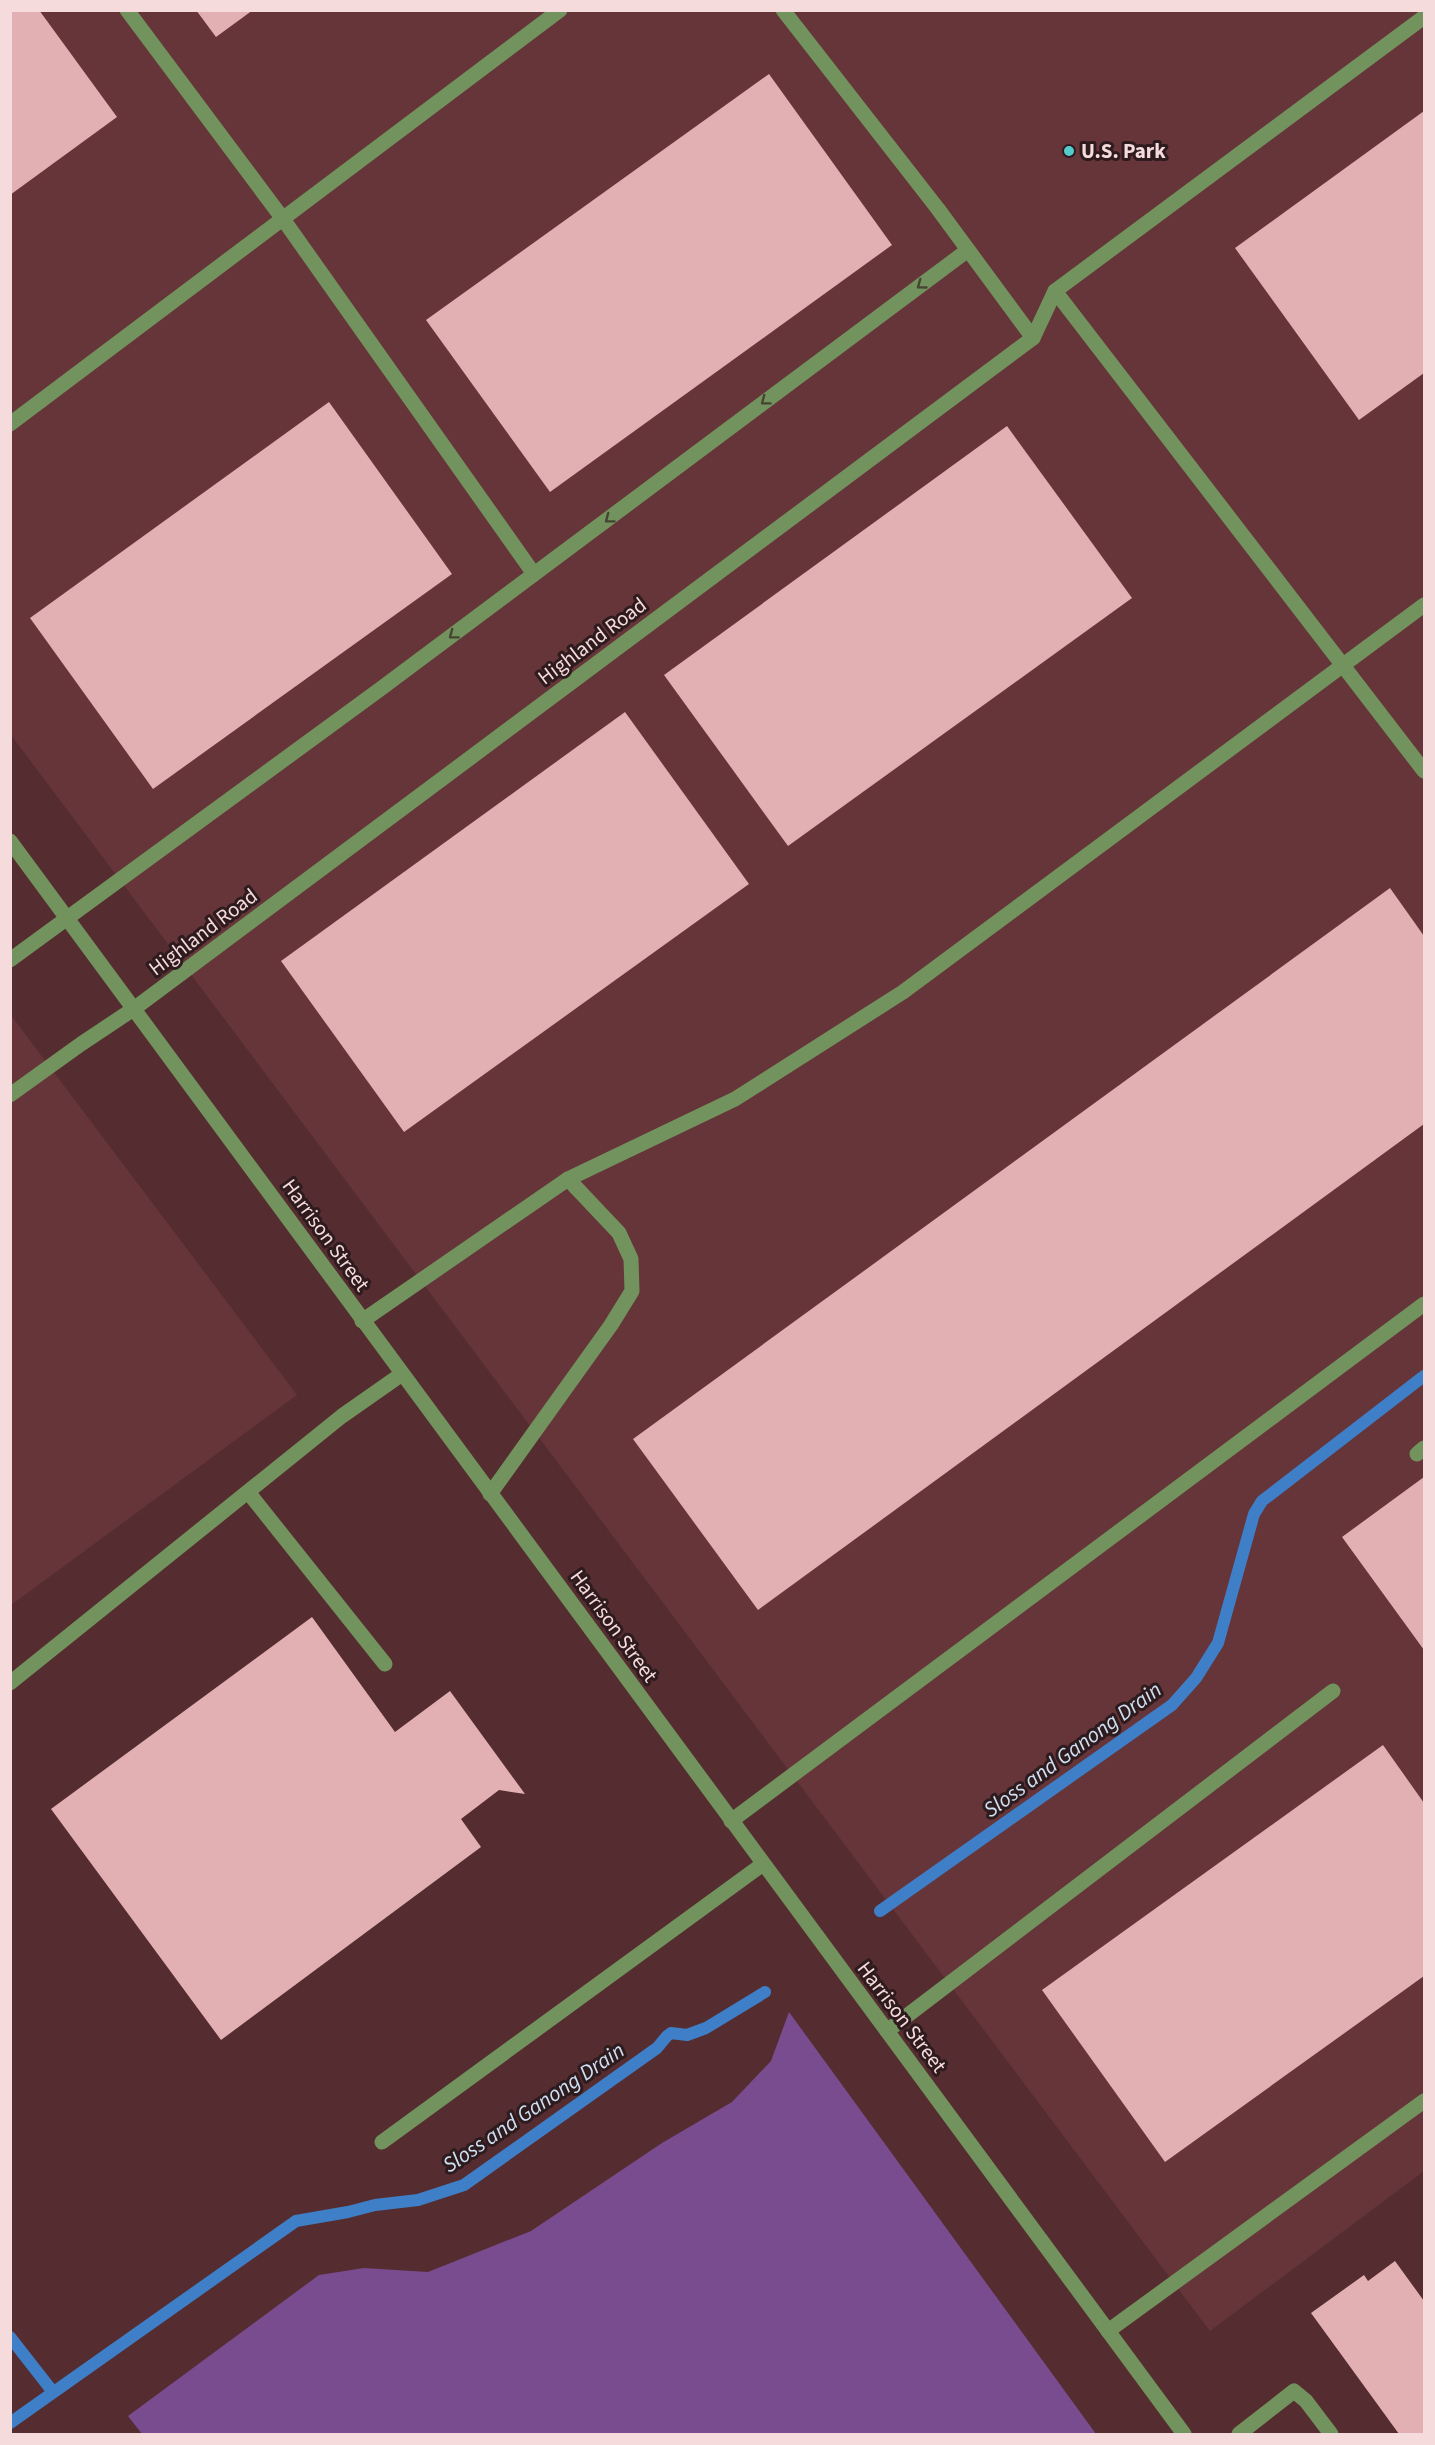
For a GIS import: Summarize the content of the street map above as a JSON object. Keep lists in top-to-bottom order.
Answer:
{
  "streets": {
    "street": ["Highland Road", "Harrison Street"]
  },
  "crossings": [
    ["Highland Road", "Harrison Street"]
  ],
  "water": ["Sloss and Ganong Drain"],
  "places": ["U.S. Park"]
}
